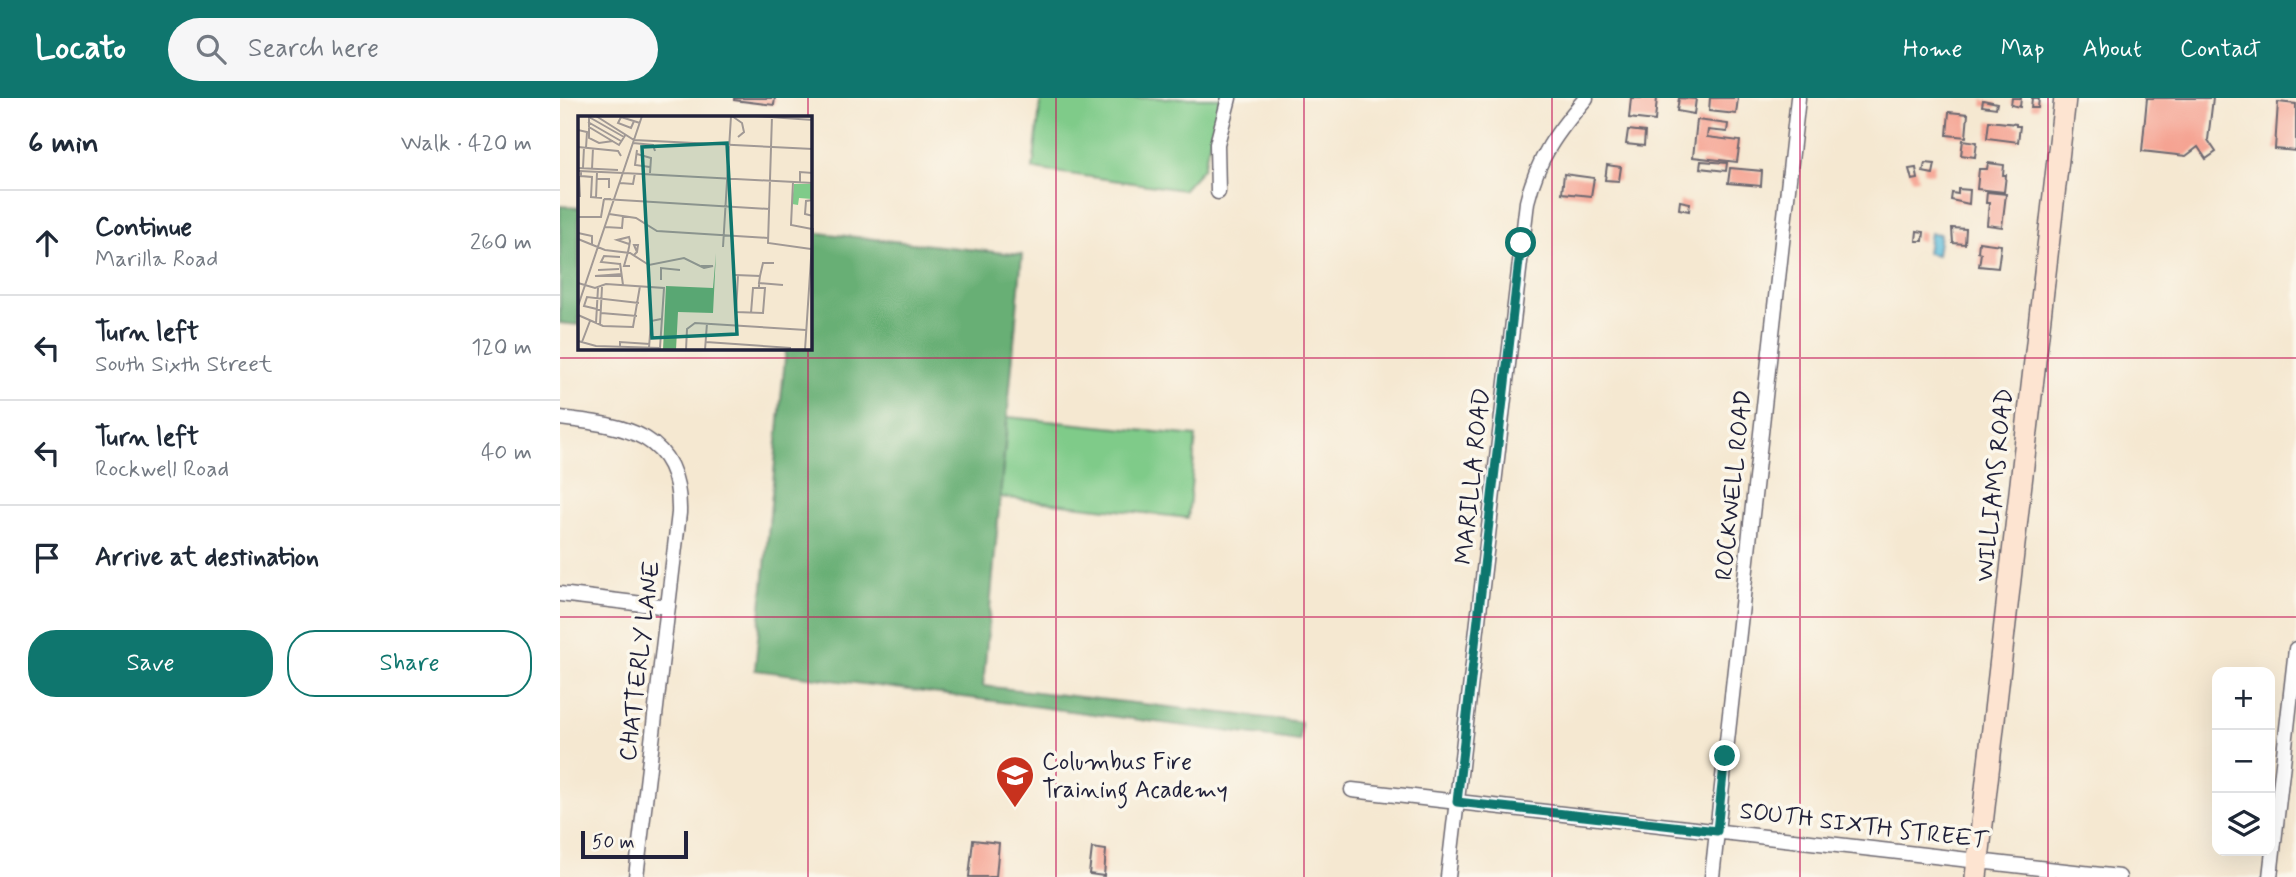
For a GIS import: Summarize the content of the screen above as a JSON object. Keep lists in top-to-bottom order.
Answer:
{
  "streets": {
    "main road": ["WILLIAMS ROAD"],
    "street": [
      "MARILLA ROAD",
      "ROCKWELL ROAD",
      "CHATTERLY LANE",
      "SOUTH SIXTH STREET"
    ]
  },
  "crossings": [
    ["MARILLA ROAD", "SOUTH SIXTH STREET"],
    ["ROCKWELL ROAD", "SOUTH SIXTH STREET"],
    ["WILLIAMS ROAD", "SOUTH SIXTH STREET"]
  ],
  "places": {
    "school or university": ["Columbus Fire Training Academy"]
  },
  "scale_bar": "50 m",
  "page": {
    "header": "Locato",
    "search": "Search here",
    "nav": [
      "Home",
      "Map",
      "About",
      "Contact"
    ],
    "heading": ["6 min", "Walk · 420 m"],
    "list": [
      ["Continue", "Marilla Road", "260 m"],
      ["Turn left", "South Sixth Street", "120 m"],
      ["Turn left", "Rockwell Road", "40 m"],
      "Arrive at destination"
    ],
    "buttons": ["Save", "Share"],
    "map_buttons": ["+", "−"],
    "scale": "50 m"
  }
}
